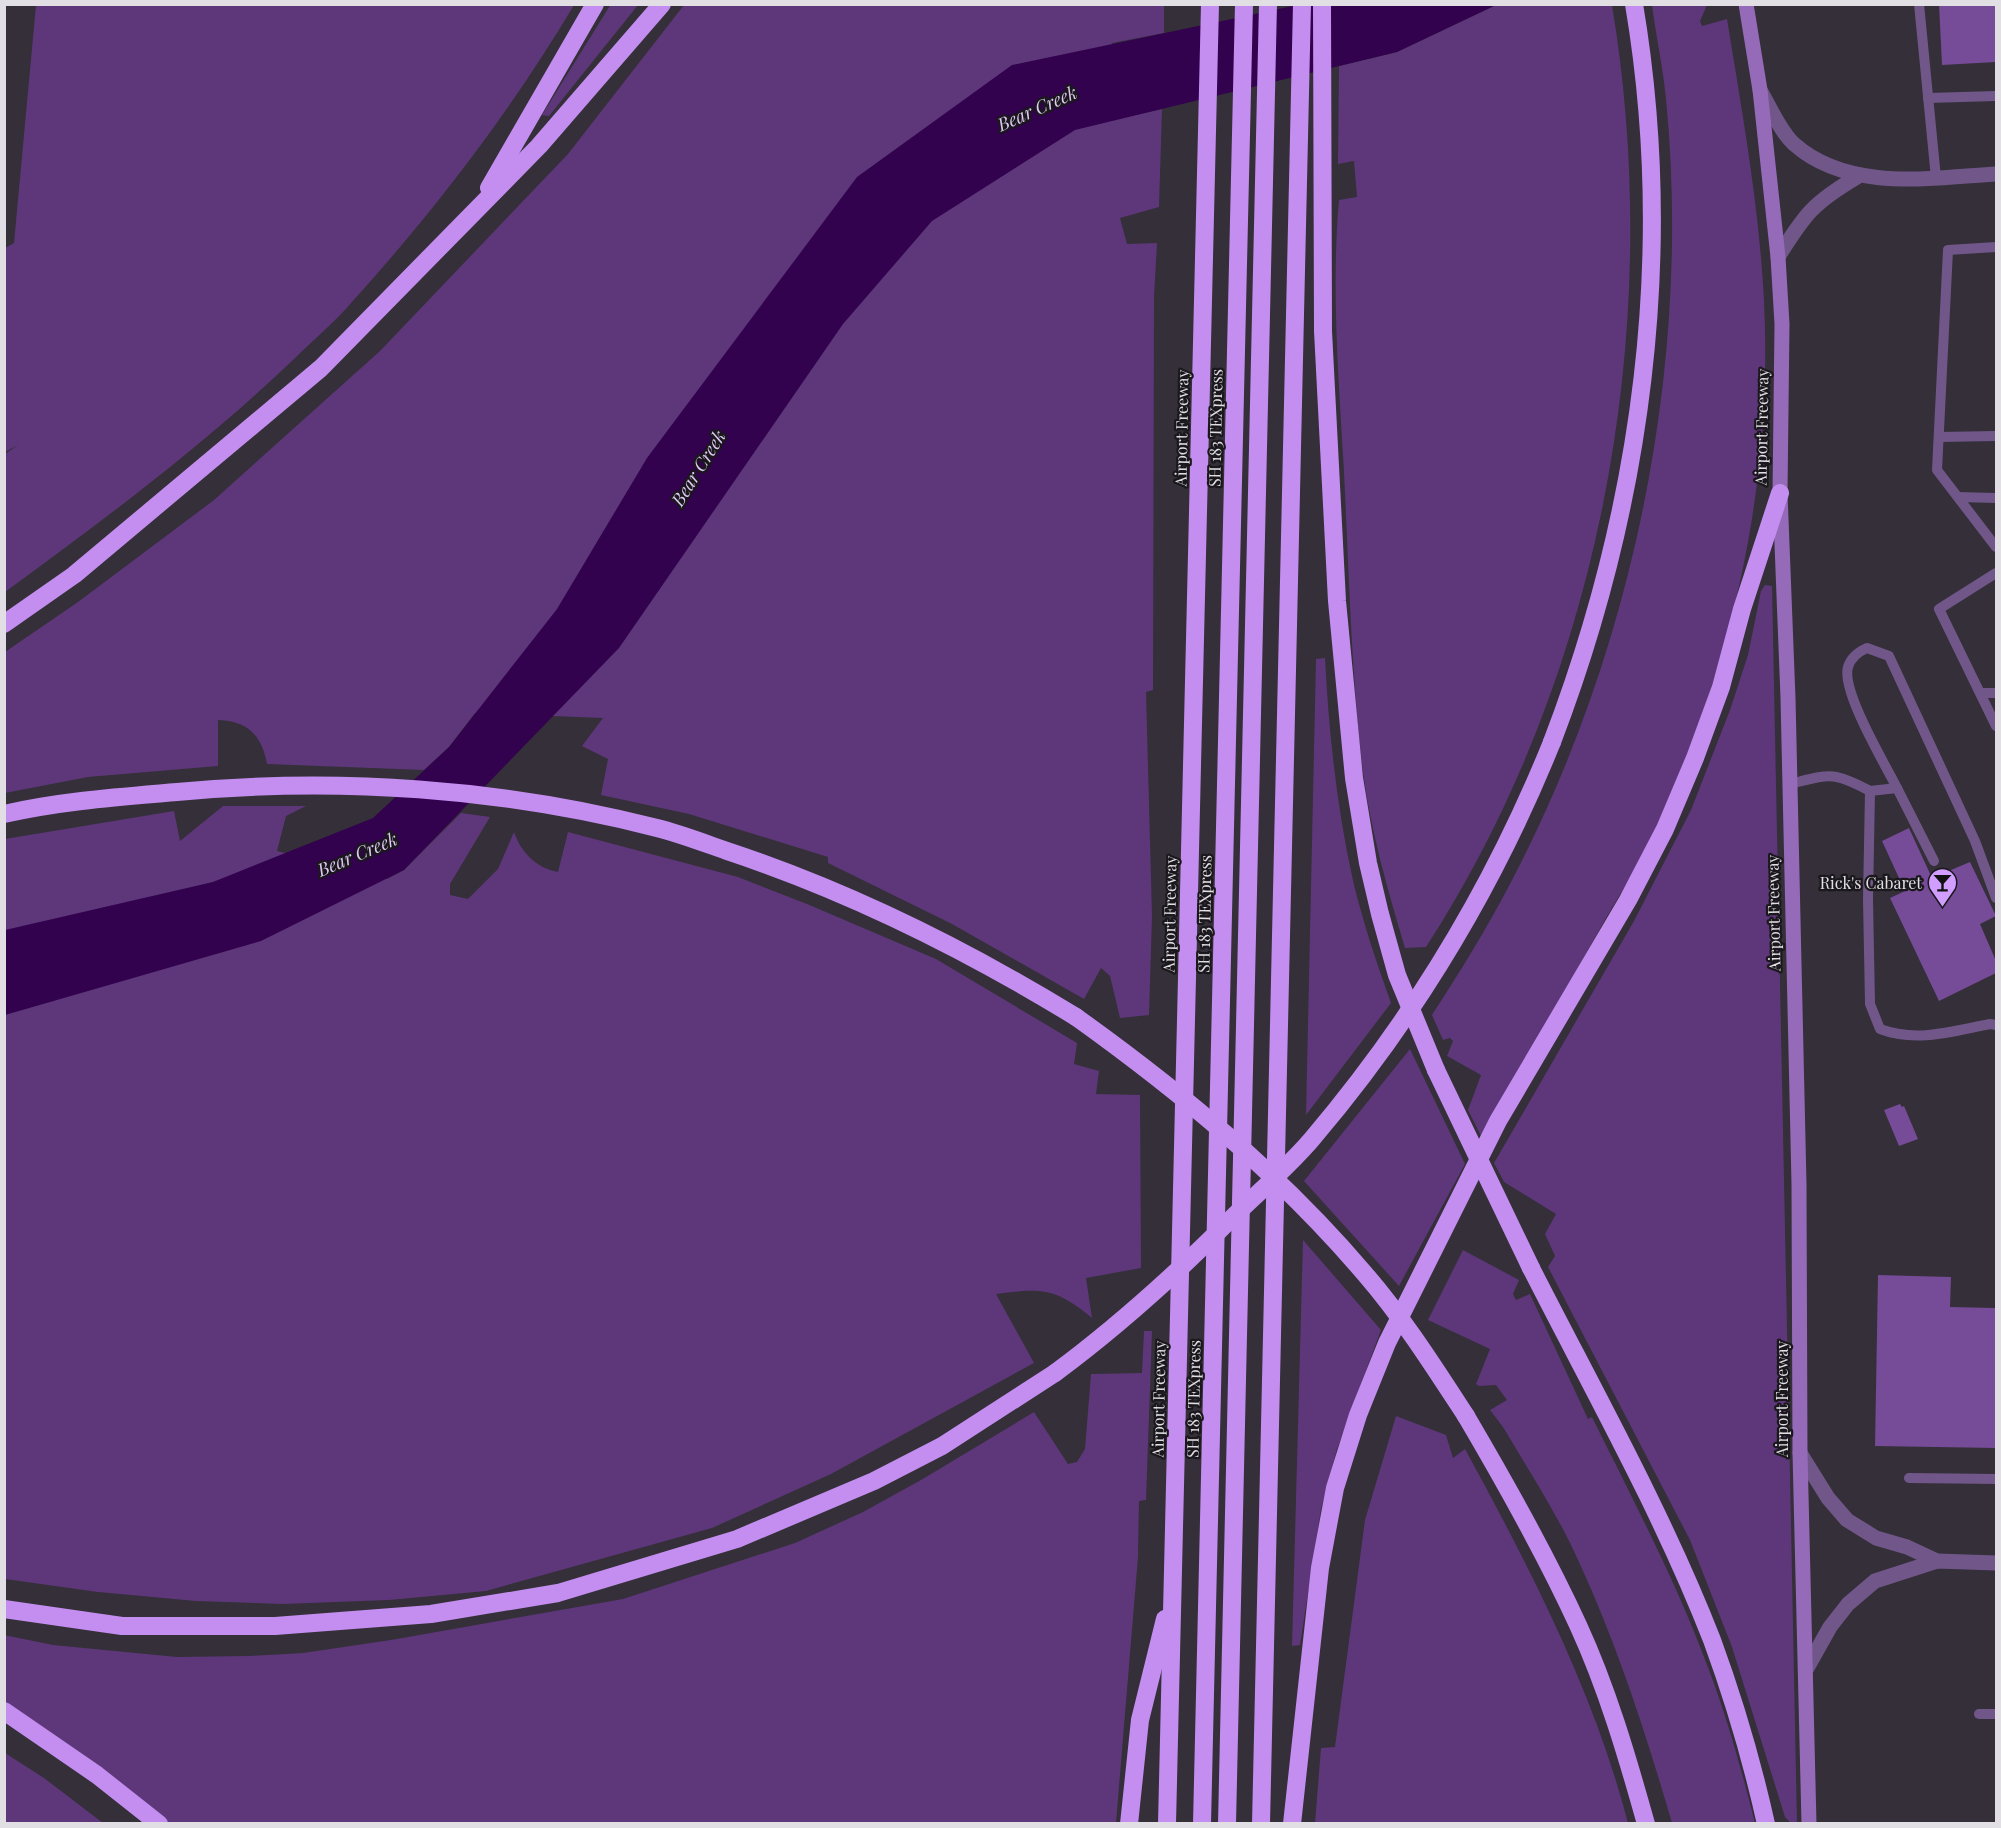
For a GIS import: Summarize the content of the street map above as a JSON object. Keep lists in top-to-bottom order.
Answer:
{
  "streets": {
    "highway": ["Airport Freeway", "SH 183 TEXpress"]
  },
  "water": ["Bear Creek"],
  "places": {
    "bar": ["Rick's Cabaret"]
  }
}
